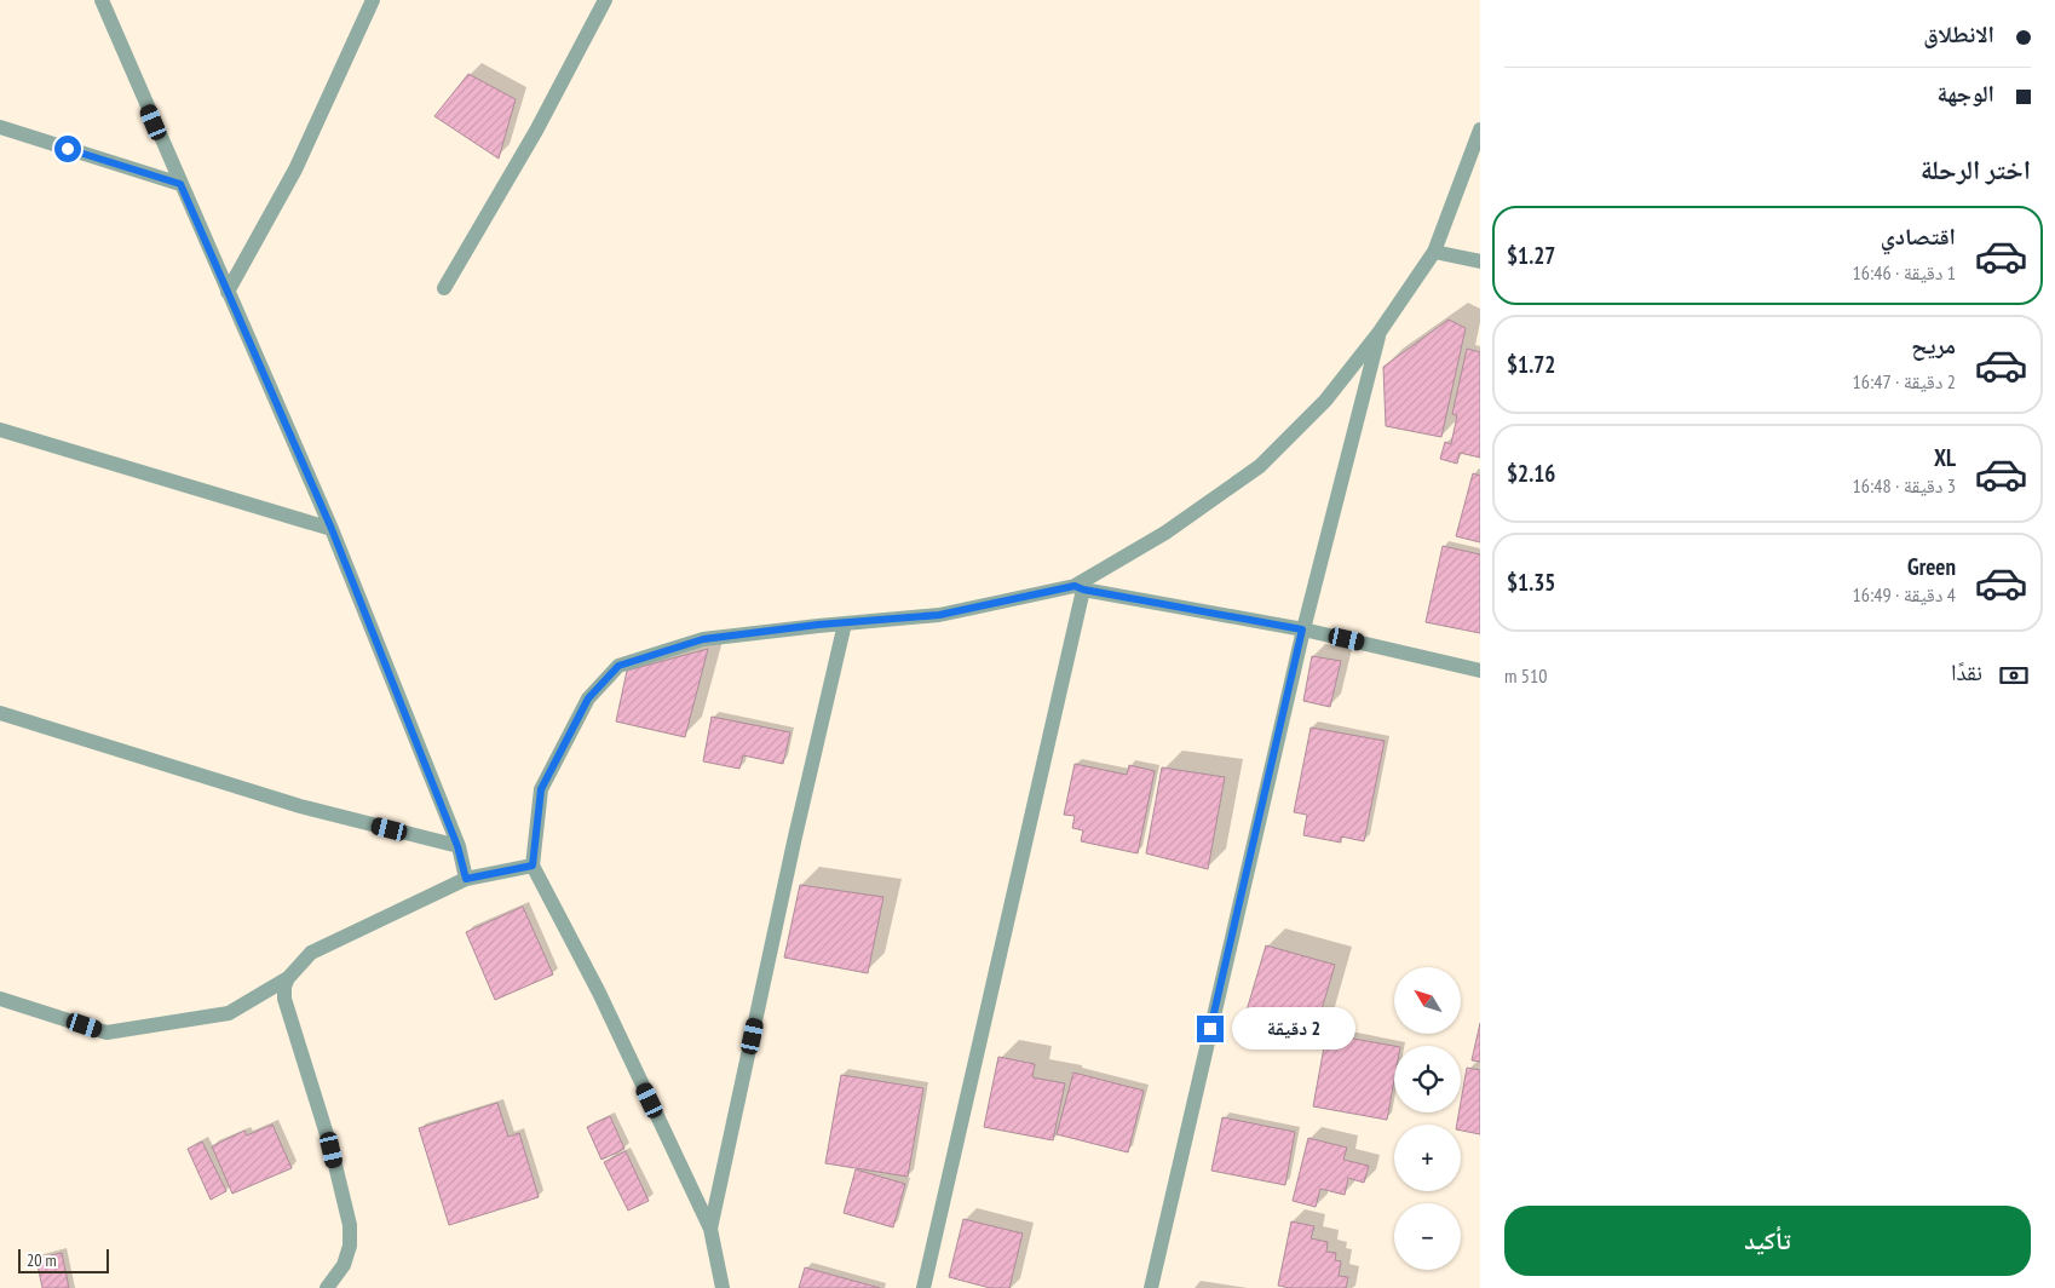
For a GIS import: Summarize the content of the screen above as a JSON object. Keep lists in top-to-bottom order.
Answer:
{
  "scale_bar": "20 m",
  "north": "top left",
  "page": {
    "banner": ["الانطلاق", "الوجهة"],
    "heading": "اختر الرحلة",
    "list": [
      {
        "name": "اقتصادي",
        "note": "1 دقيقة · 16:46",
        "value": "$1.27"
      },
      {
        "name": "مريح",
        "note": "2 دقيقة · 16:47",
        "value": "$1.72"
      },
      {
        "name": "XL",
        "note": "3 دقيقة · 16:48",
        "value": "$2.16"
      },
      {
        "name": "Green",
        "note": "4 دقيقة · 16:49",
        "value": "$1.35"
      }
    ],
    "pay": ["نقدًا", "510 m"],
    "map_buttons": ["+", "−"],
    "bubble": "2 دقيقة",
    "buttons": "تأكيد",
    "scale": "20 m"
  }
}
